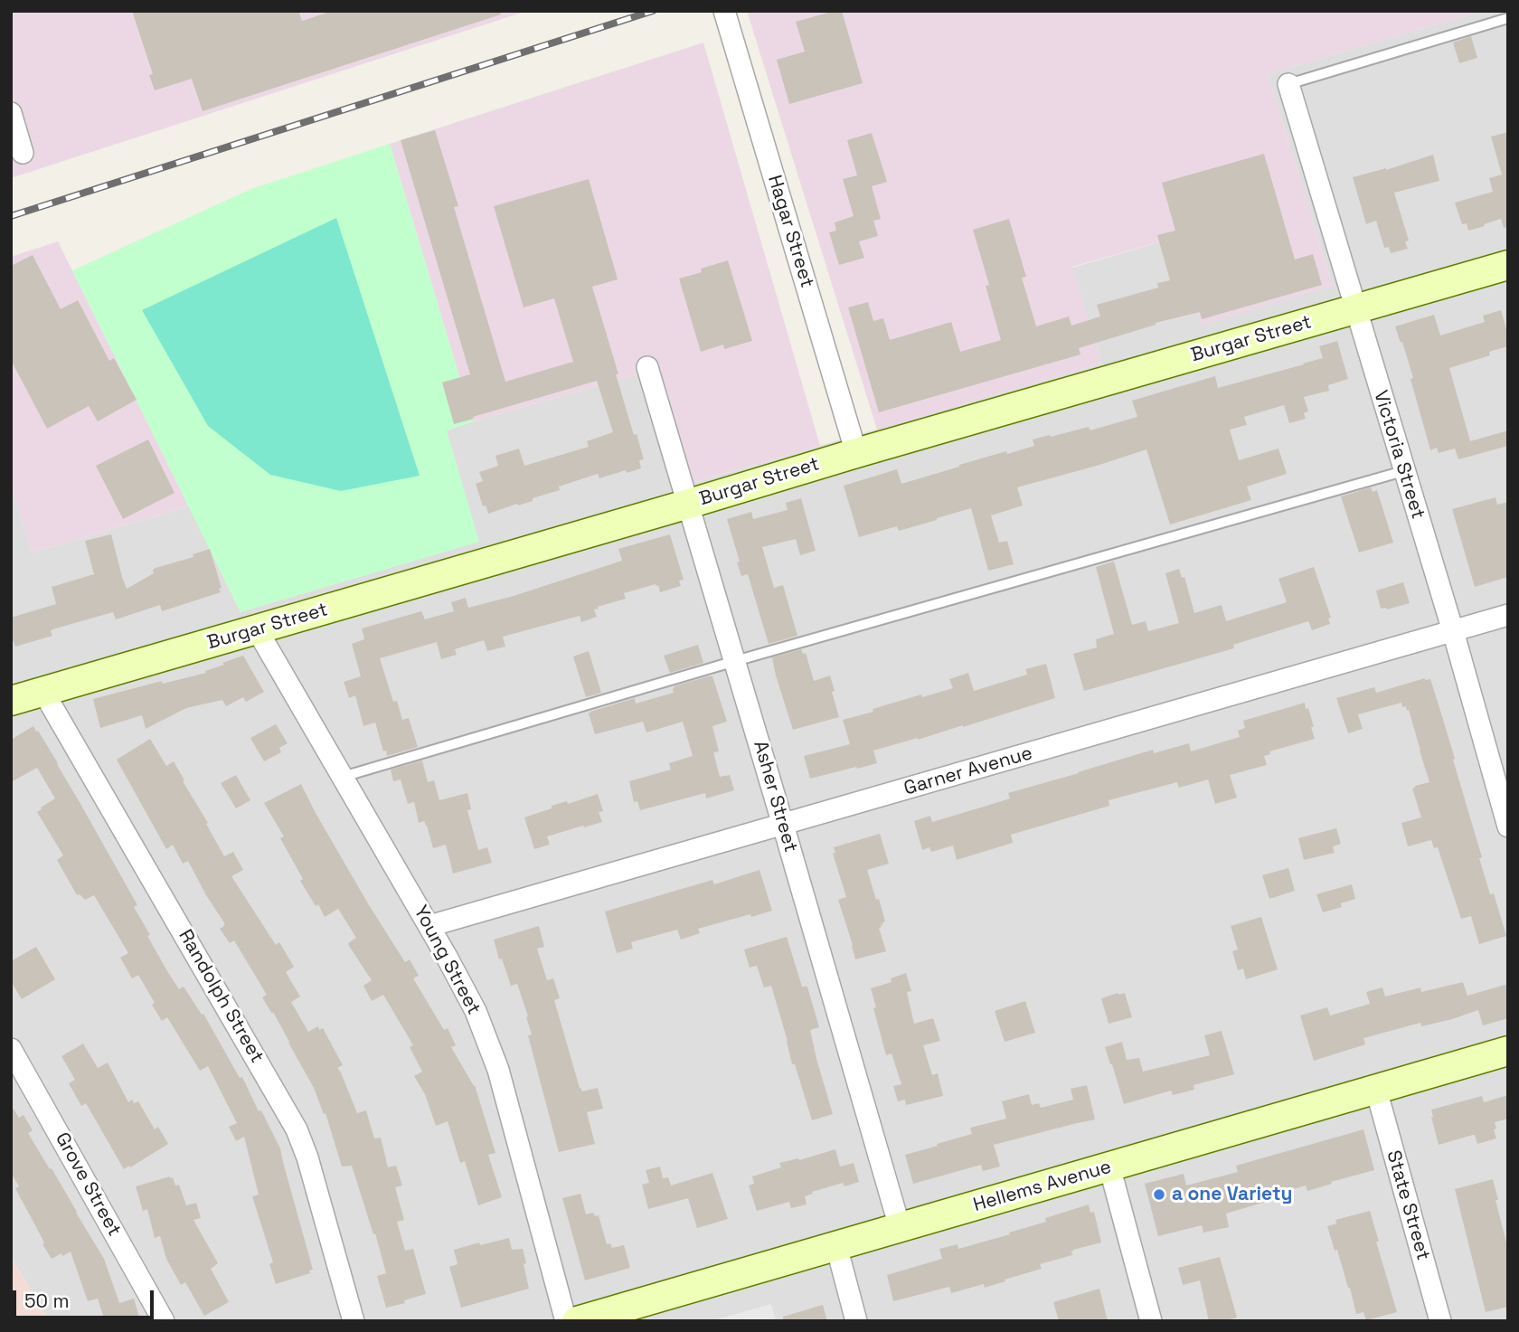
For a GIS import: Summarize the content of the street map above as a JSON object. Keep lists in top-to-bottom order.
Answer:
{
  "streets": {
    "street": [
      "Hagar Street",
      "Burgar Street",
      "Victoria Street",
      "Garner Avenue",
      "Asher Street",
      "Young Street",
      "Randolph Street",
      "Grove Street",
      "Hellems Avenue",
      "State Street"
    ]
  },
  "crossings": [
    ["Hagar Street", "Burgar Street"],
    ["Burgar Street", "Victoria Street"],
    ["Burgar Street", "Asher Street"],
    ["Burgar Street", "Young Street"],
    ["Burgar Street", "Randolph Street"],
    ["Victoria Street", "Garner Avenue"],
    ["Garner Avenue", "Asher Street"],
    ["Garner Avenue", "Young Street"],
    ["Asher Street", "Hellems Avenue"],
    ["Hellems Avenue", "State Street"]
  ],
  "places": ["a one Variety"],
  "scale_bar": "50 m"
}
